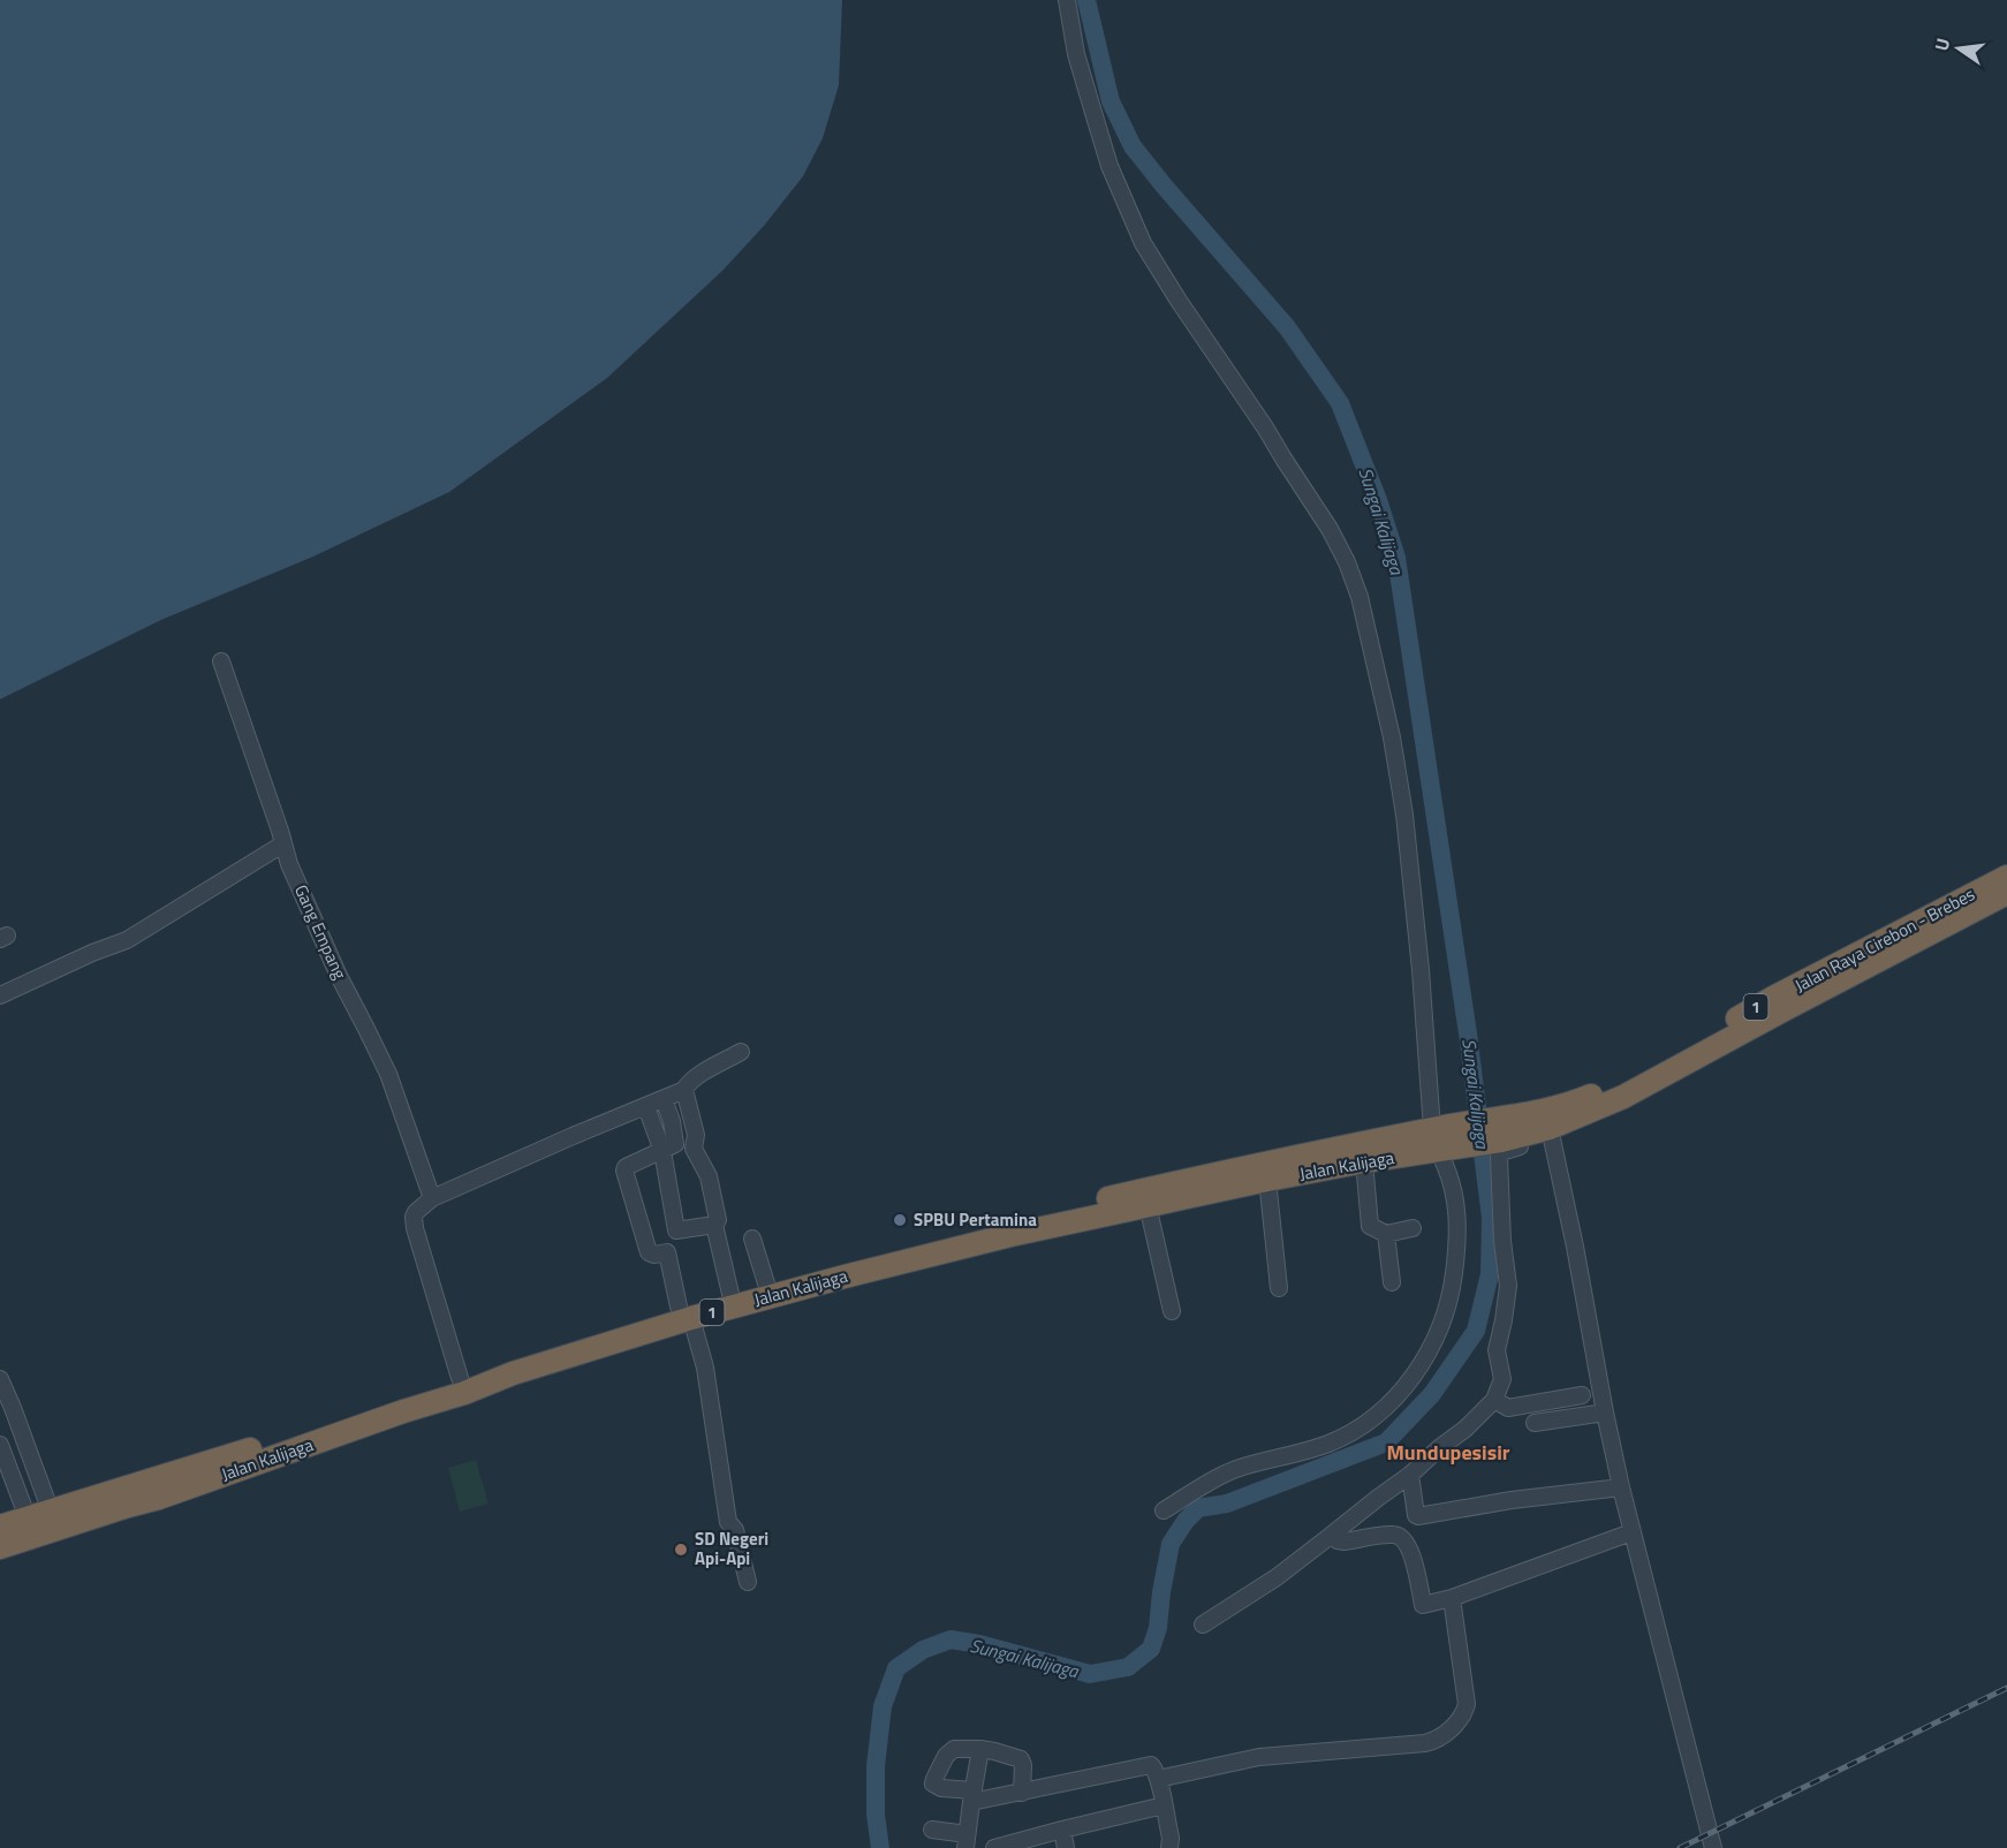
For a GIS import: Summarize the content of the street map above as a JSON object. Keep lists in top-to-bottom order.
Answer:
{
  "streets": {
    "highway": ["Jalan Raya Cirebon - Brebes", "1", "Jalan Kalijaga"],
    "street": ["Gang Empang"]
  },
  "crossings": [
    ["Jalan Raya Cirebon - Brebes", "Jalan Kalijaga"]
  ],
  "districts": ["Mundupesisir"],
  "water": ["Sungai Kalijaga"],
  "places": ["SPBU Pertamina", "SD Negeri Api-Api"],
  "north": "left"
}
